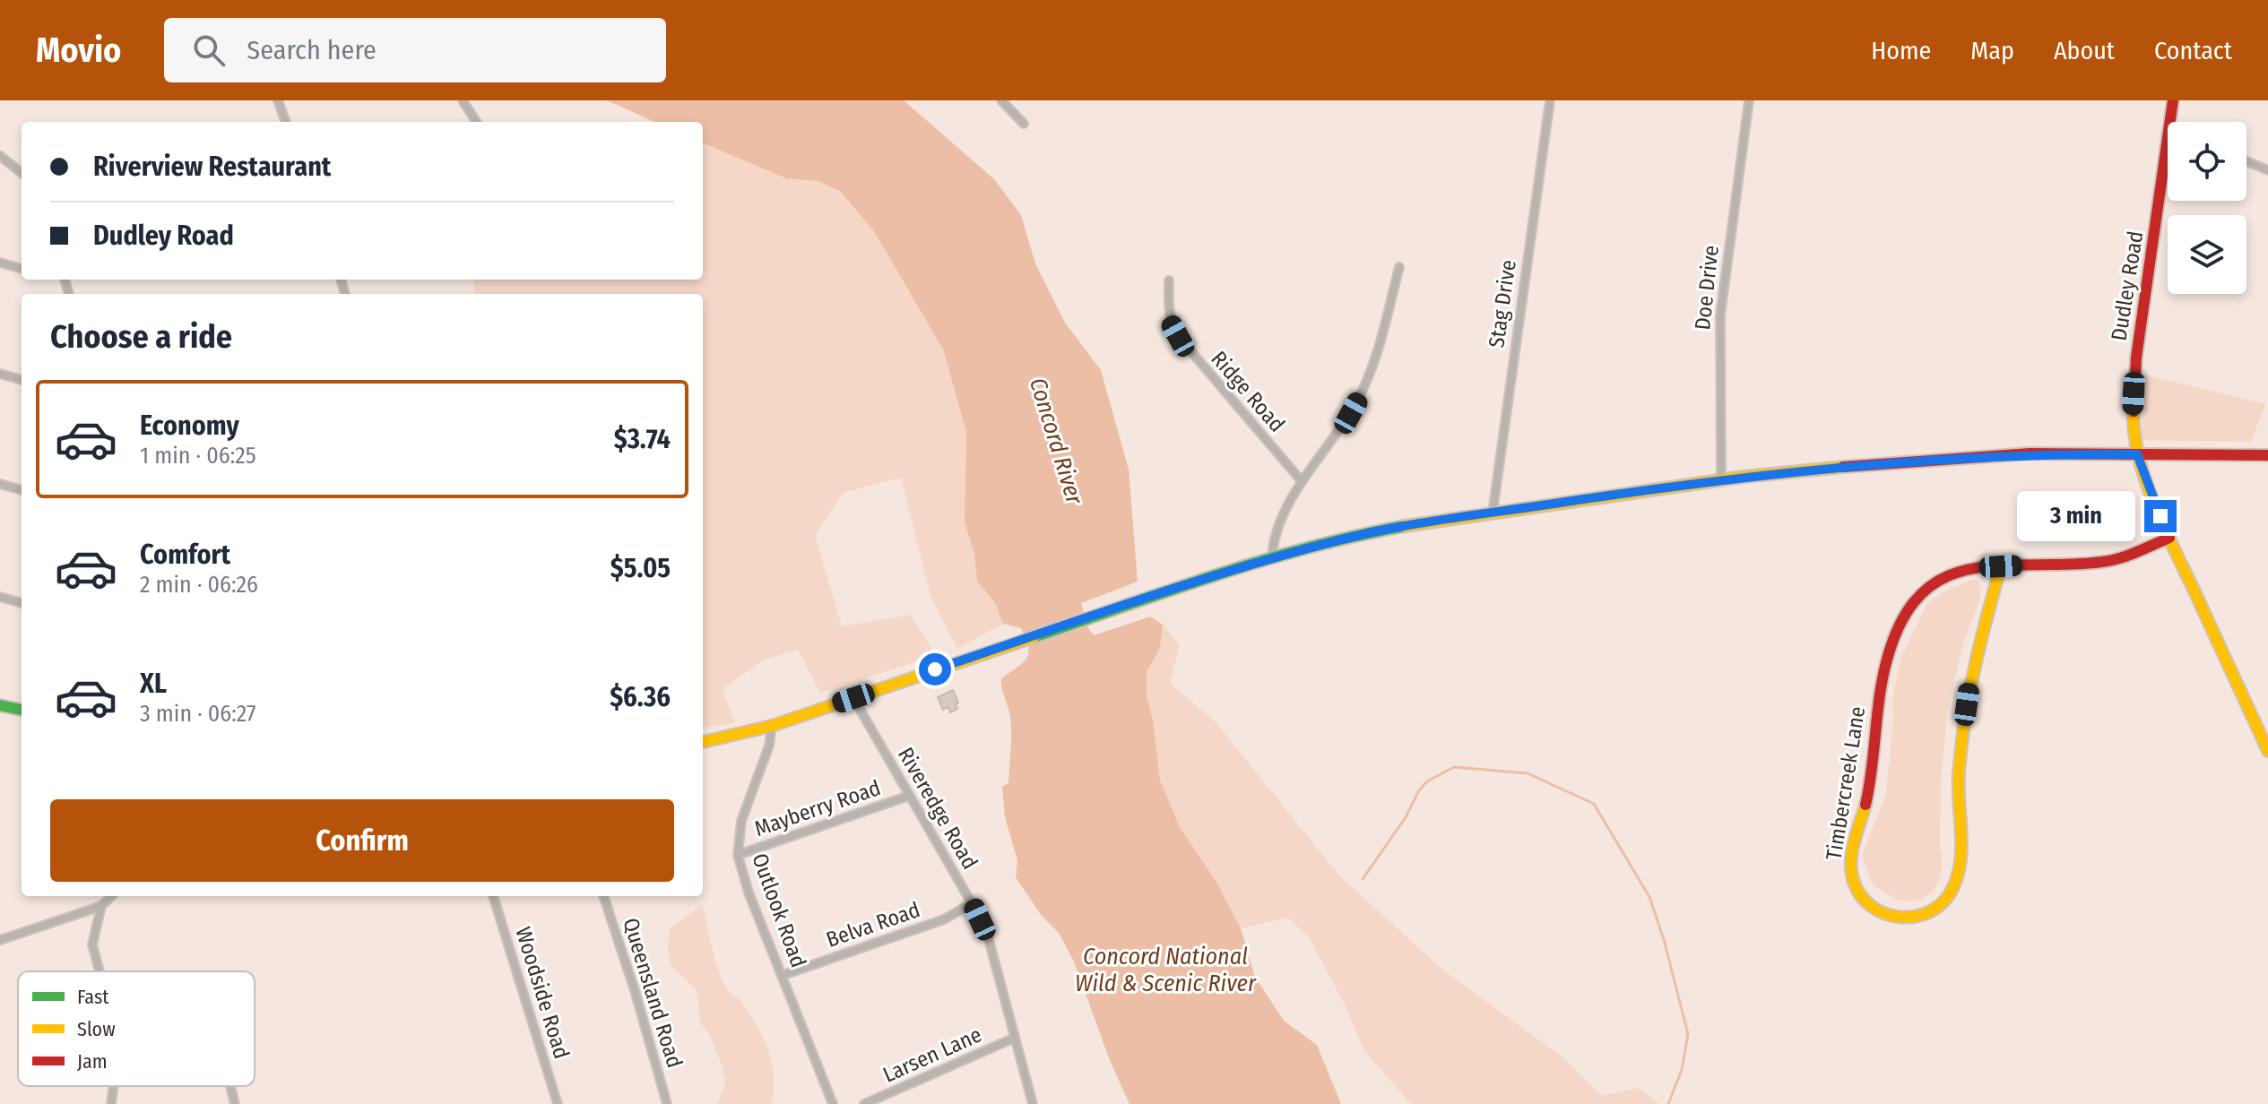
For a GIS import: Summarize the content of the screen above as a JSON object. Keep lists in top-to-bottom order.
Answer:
{
  "streets": {
    "street": [
      "Dudley Road",
      "Doe Drive",
      "Stag Drive",
      "Ridge Road",
      "Timbercreek Lane",
      "Mayberry Road",
      "Riveredge Road",
      "Outlook Road",
      "Belva Road",
      "Woodside Road",
      "Queensland Road",
      "Larsen Lane"
    ]
  },
  "crossings": [
    ["Dudley Road", "Timbercreek Lane"],
    ["Mayberry Road", "Riveredge Road"],
    ["Mayberry Road", "Outlook Road"],
    ["Riveredge Road", "Belva Road"],
    ["Riveredge Road", "Larsen Lane"],
    ["Outlook Road", "Belva Road"]
  ],
  "water": ["Concord River", "Concord National Wild & Scenic River"],
  "legend": ["Fast", "Slow", "Jam"],
  "page": {
    "header": "Movio",
    "search": "Search here",
    "nav": [
      "Home",
      "Map",
      "About",
      "Contact"
    ],
    "banner": ["Riverview Restaurant", "Dudley Road"],
    "heading": "Choose a ride",
    "list": [
      {
        "name": "Economy",
        "note": "1 min · 06:25",
        "value": "$3.74"
      },
      {
        "name": "Comfort",
        "note": "2 min · 06:26",
        "value": "$5.05"
      },
      {
        "name": "XL",
        "note": "3 min · 06:27",
        "value": "$6.36"
      }
    ],
    "bubble": "3 min",
    "buttons": "Confirm"
  }
}
